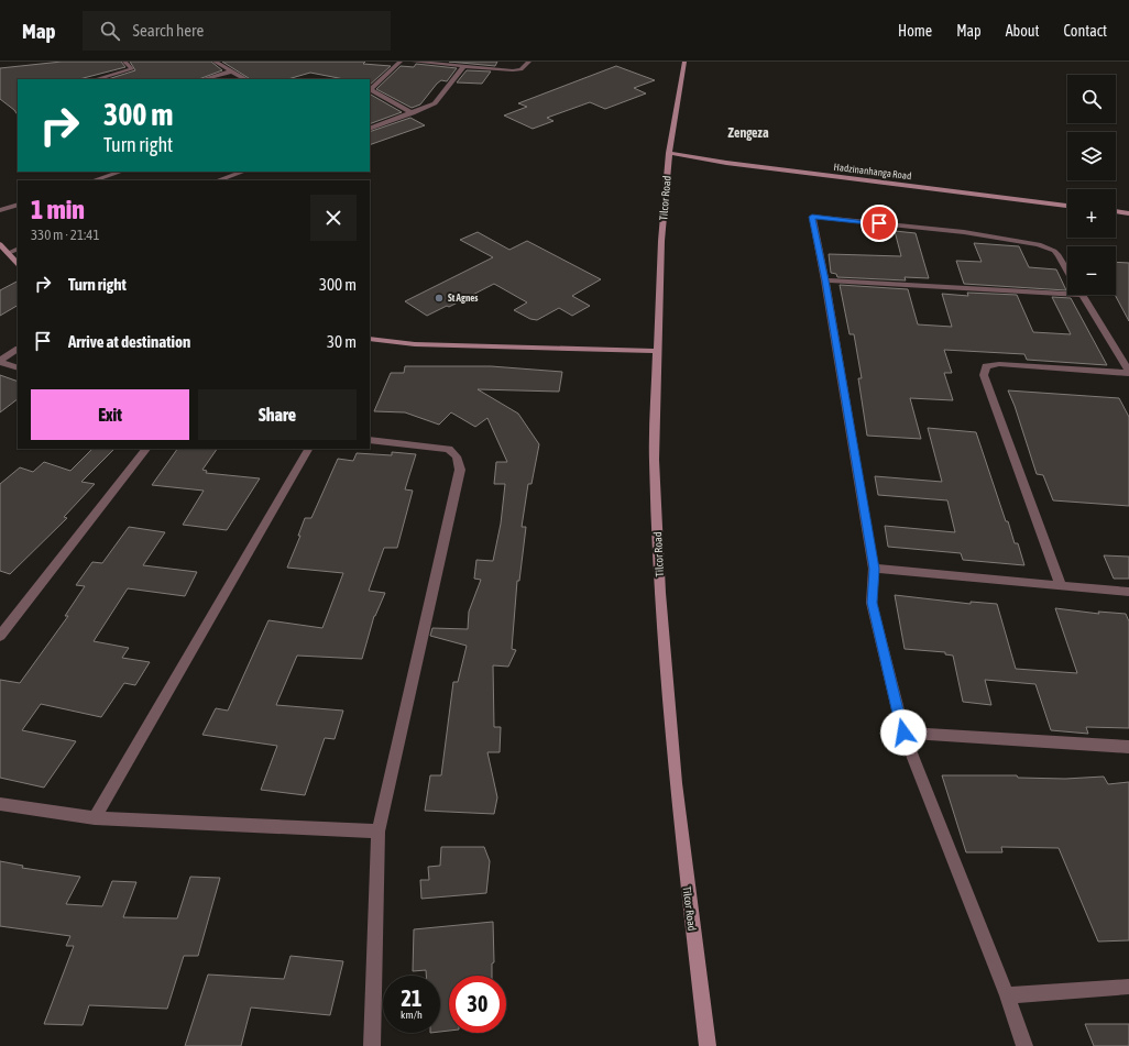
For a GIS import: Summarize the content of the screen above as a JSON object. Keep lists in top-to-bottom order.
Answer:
{
  "streets": {
    "street": ["Hadzinanhanga Road", "Tilcor Road"]
  },
  "crossings": [
    ["Hadzinanhanga Road", "Tilcor Road"]
  ],
  "districts": ["Zengeza"],
  "places": ["St Agnes"],
  "page": {
    "header": "Map",
    "search": "Search here",
    "nav": [
      "Home",
      "Map",
      "About",
      "Contact"
    ],
    "map_buttons": ["+", "−"],
    "turn": ["300 m", "Turn right"],
    "heading": ["1 min", "330 m · 21:41"],
    "list": [
      {
        "name": "Turn right",
        "value": "300 m"
      },
      {
        "name": "Arrive at destination",
        "value": "30 m"
      }
    ],
    "buttons": ["Exit", "Share"],
    "speed": "21 km/h",
    "limit": "30"
  }
}
